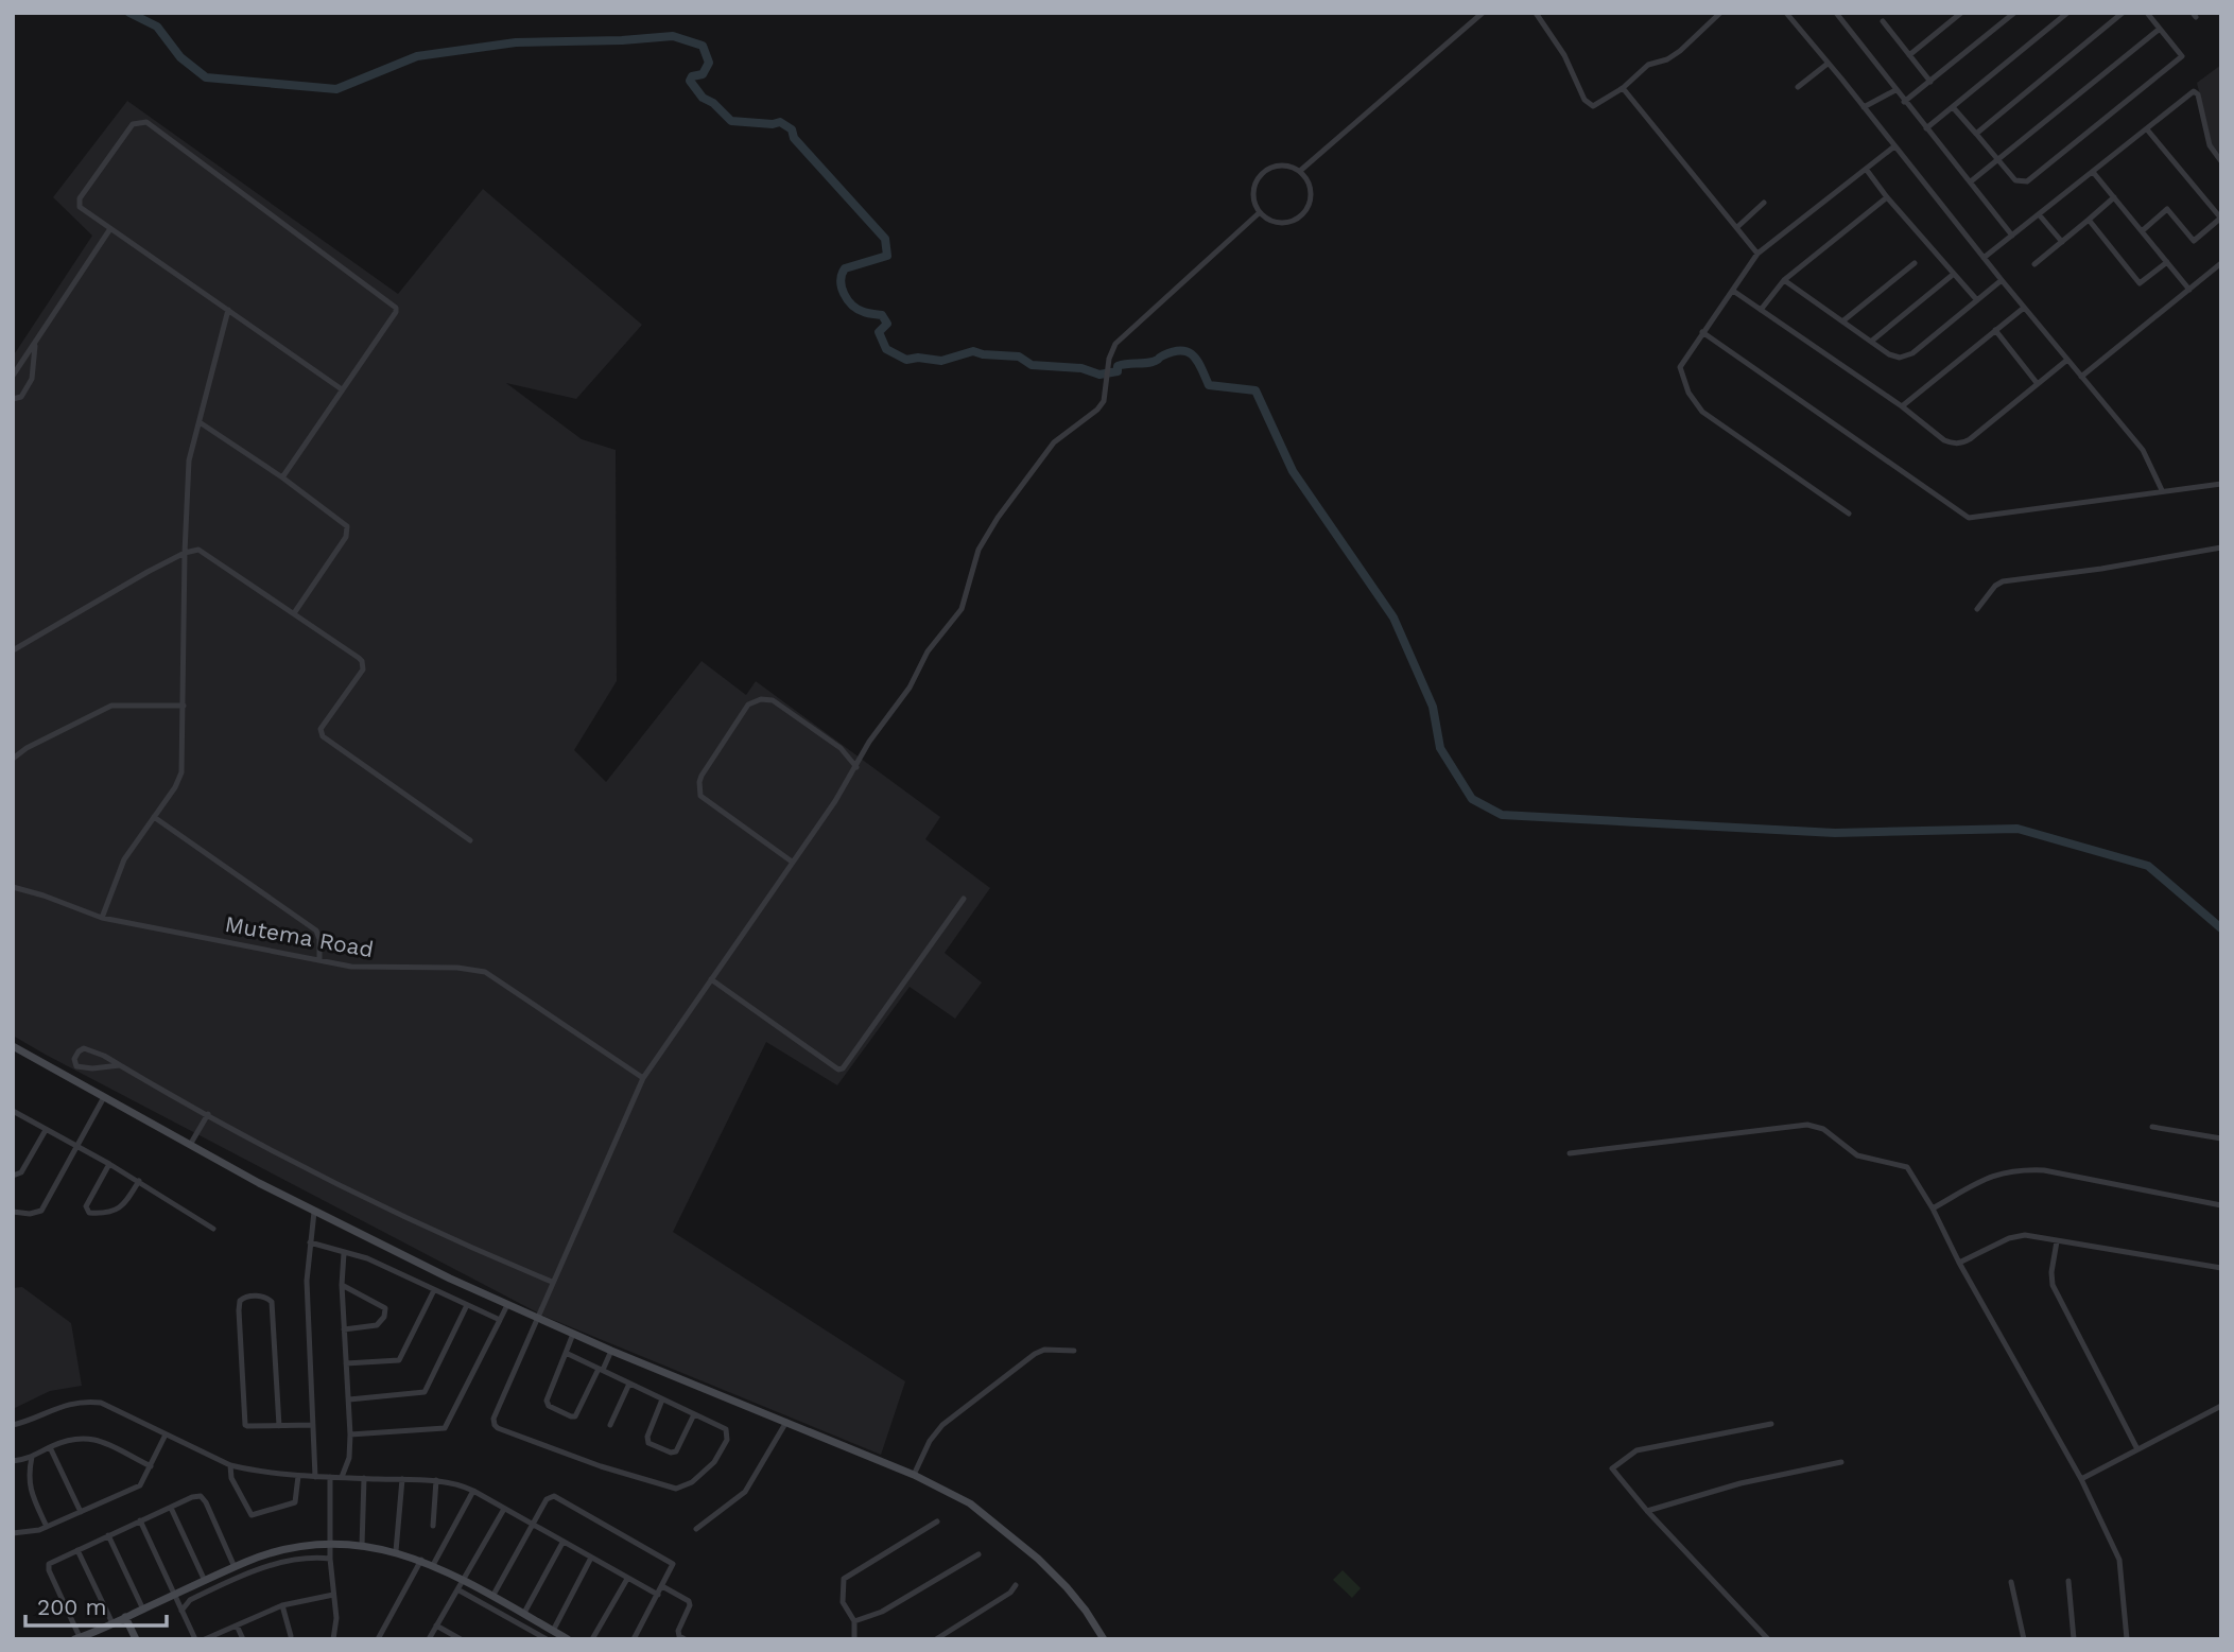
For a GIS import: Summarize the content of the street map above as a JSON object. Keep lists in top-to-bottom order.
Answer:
{
  "streets": {
    "street": ["Mutema Road"]
  },
  "scale_bar": "200 m"
}
